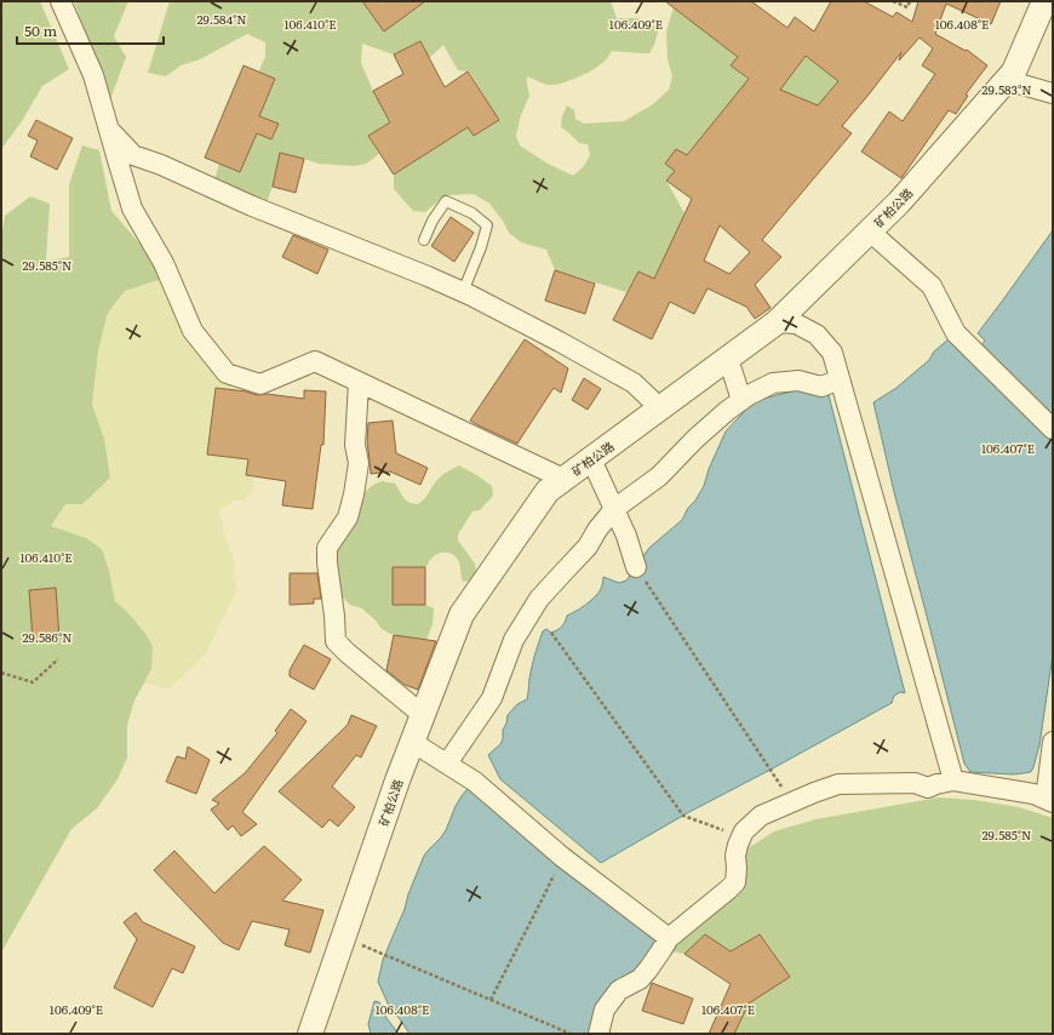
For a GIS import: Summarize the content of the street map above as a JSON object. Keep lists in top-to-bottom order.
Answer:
{
  "streets": {
    "street": ["矿柏公路"]
  },
  "scale_bar": "50 m",
  "coordinates": [
    "29.584°N",
    "106.410°E",
    "106.409°E",
    "106.408°E",
    "29.583°N",
    "29.585°N",
    "106.407°E",
    "29.586°N"
  ]
}
